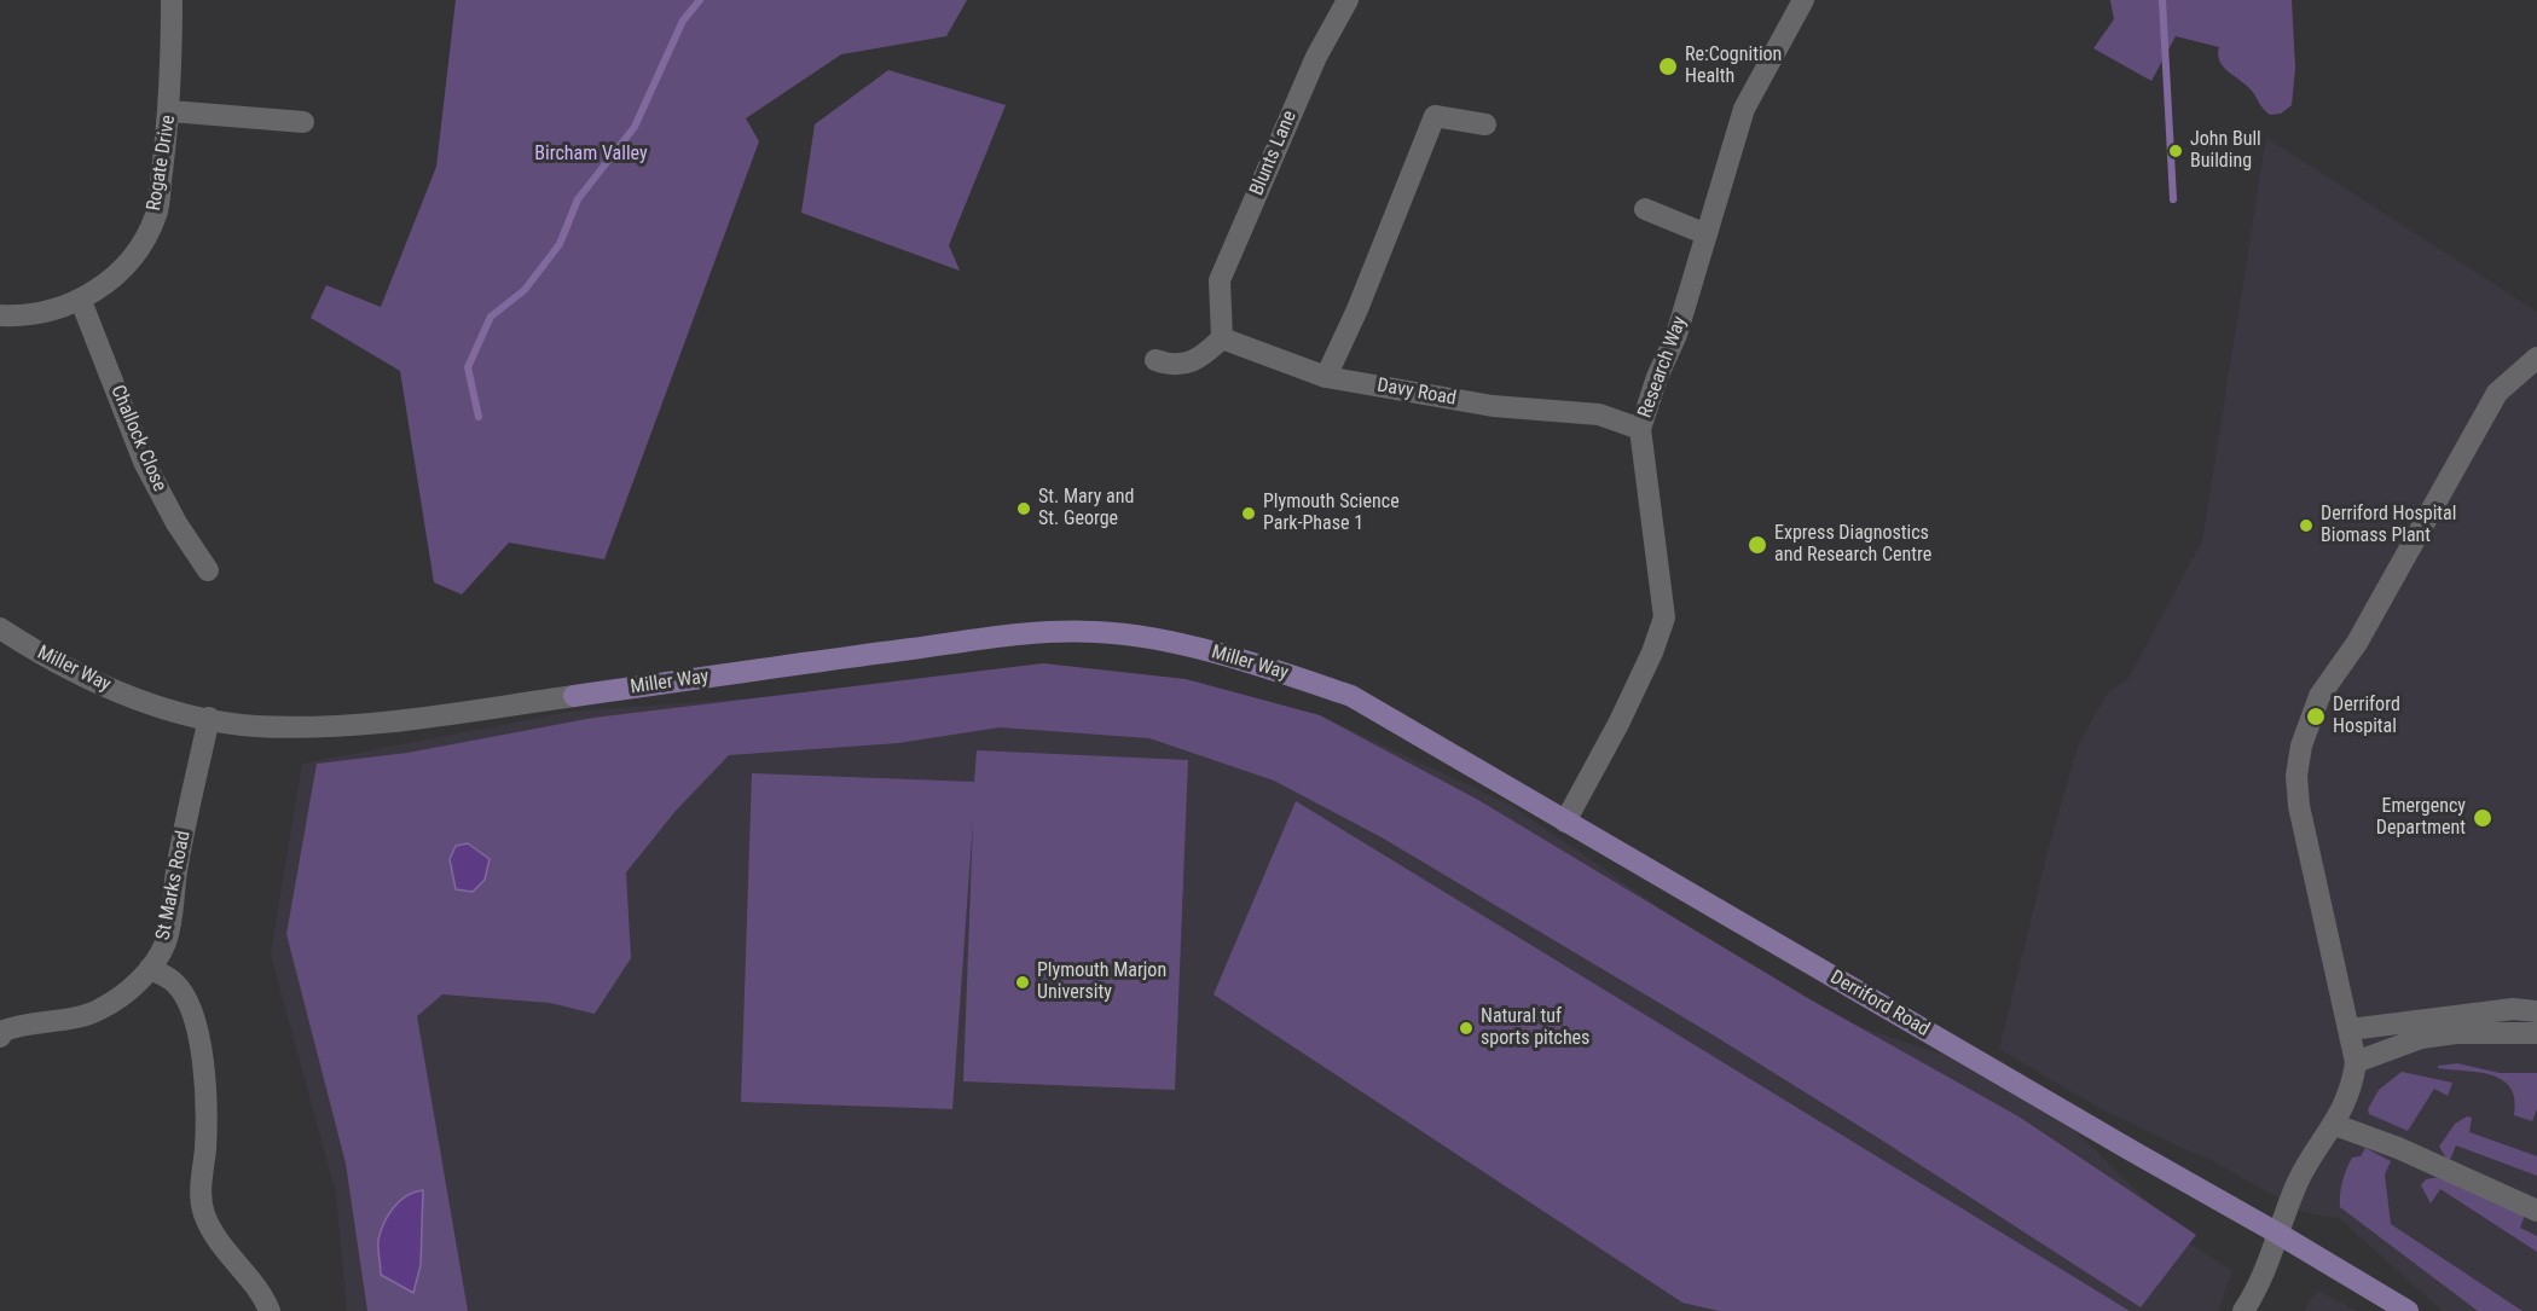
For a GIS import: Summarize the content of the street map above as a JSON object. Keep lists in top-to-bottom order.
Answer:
{
  "streets": {
    "main road": ["Miller Way", "Derriford Road"],
    "street": [
      "Blunts Lane",
      "Rogate Drive",
      "Research Way",
      "Davy Road",
      "Challock Close",
      "St Marks Road"
    ]
  },
  "crossings": [
    ["Blunts Lane", "Davy Road"],
    ["Rogate Drive", "Challock Close"],
    ["Research Way", "Davy Road"],
    ["Research Way", "Derriford Road"],
    ["Miller Way", "St Marks Road"],
    ["Miller Way", "Derriford Road"]
  ],
  "parks": ["Bircham Valley"],
  "places": [
    "Re:Cognition Health",
    "John Bull Building",
    "St. Mary and St. George",
    "Plymouth Science Park-Phase 1",
    "Derriford Hospital Biomass Plant",
    "Express Diagnostics and Research Centre",
    "Derriford Hospital",
    "Emergency Department",
    "Plymouth Marjon University",
    "Natural tuf sports pitches"
  ]
}
